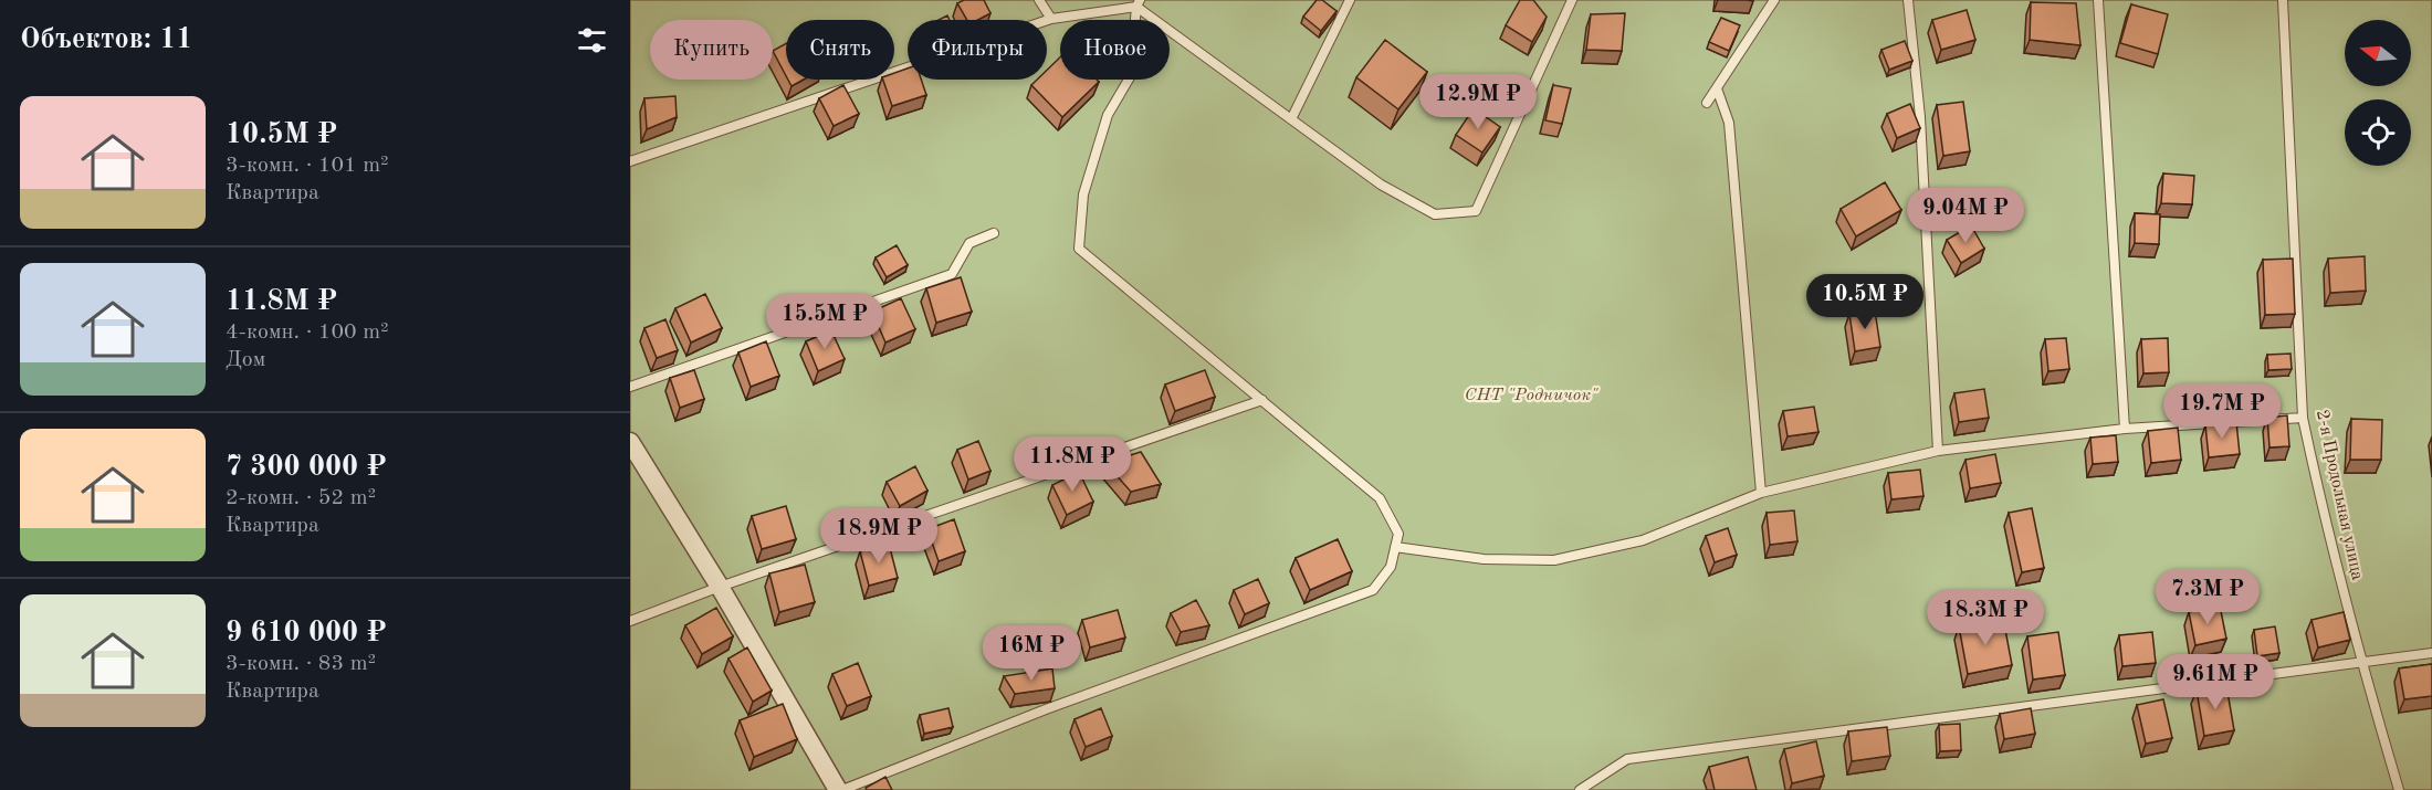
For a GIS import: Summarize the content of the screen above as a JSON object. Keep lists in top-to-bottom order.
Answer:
{
  "streets": {
    "lane": ["2-я Продольная улица"]
  },
  "parks": ["СНТ \"Родничок\""],
  "north": "left",
  "page": {
    "heading": "Объектов: 11",
    "chip": [
      "Купить",
      "Снять",
      "Фильтры",
      "Новое"
    ],
    "price": [
      "12.9M ₽",
      "9.04M ₽",
      "10.5M ₽",
      "15.5M ₽",
      "19.7M ₽",
      "11.8M ₽",
      "18.9M ₽",
      "7.3M ₽",
      "18.3M ₽",
      "16M ₽",
      "9.61M ₽"
    ],
    "list": [
      {
        "name": "10.5M ₽",
        "note": "3-комн. · 101 m² · Квартира"
      },
      {
        "name": "11.8M ₽",
        "note": "4-комн. · 100 m² · Дом"
      },
      {
        "name": "7 300 000 ₽",
        "note": "2-комн. · 52 m² · Квартира"
      },
      {
        "name": "9 610 000 ₽",
        "note": "3-комн. · 83 m² · Квартира"
      }
    ]
  }
}
